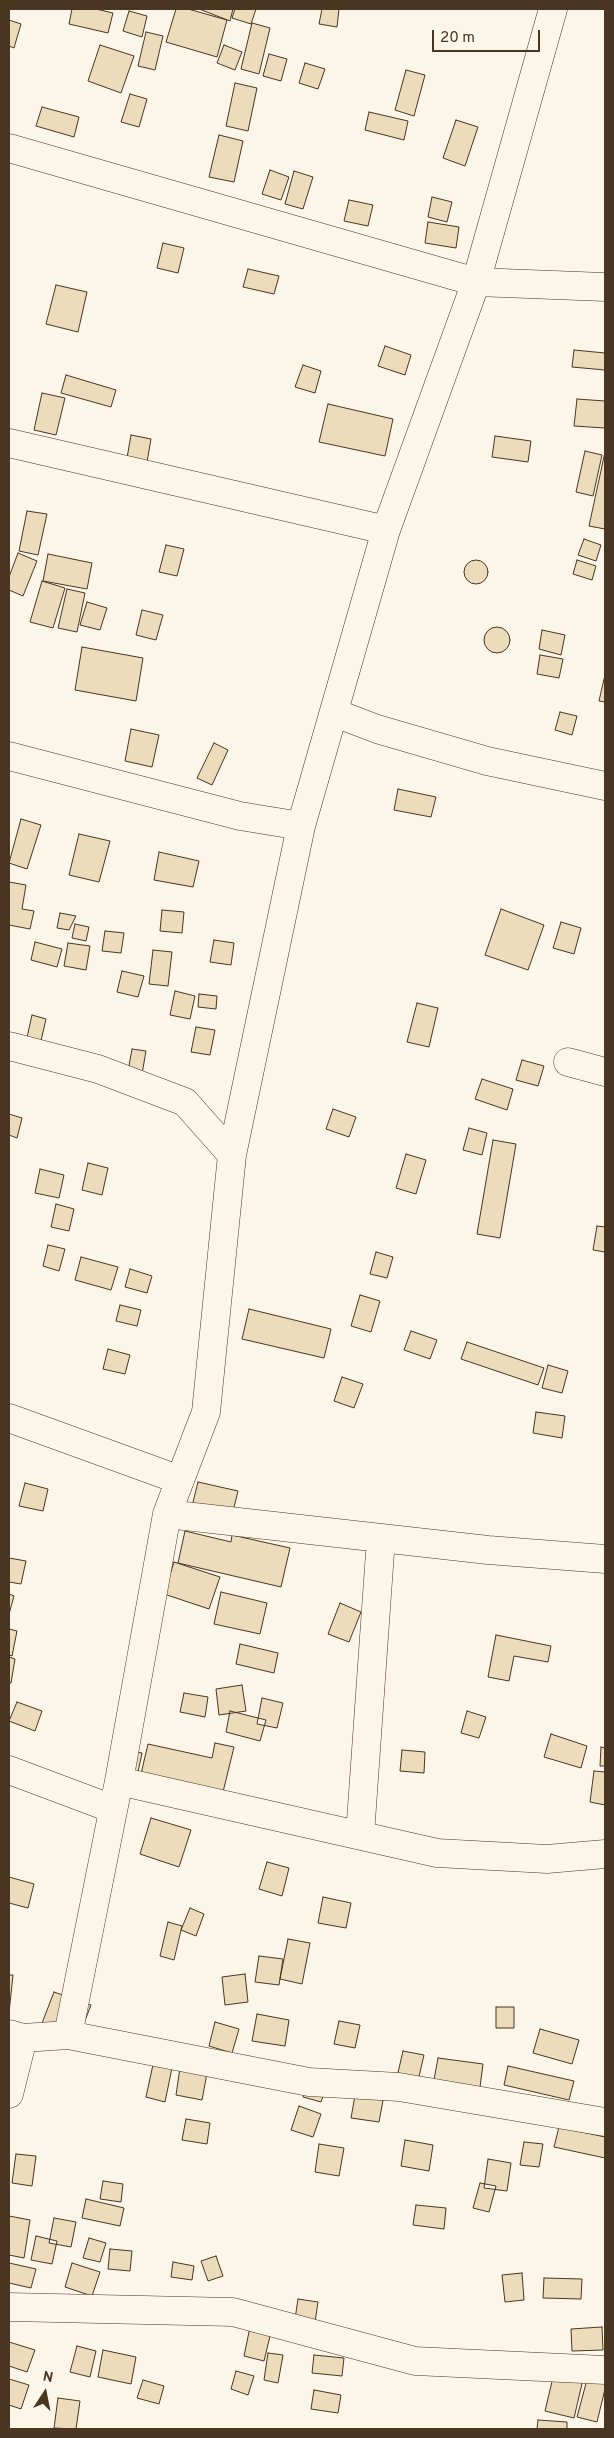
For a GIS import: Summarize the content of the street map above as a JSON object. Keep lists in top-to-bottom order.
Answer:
{
  "scale_bar": "20 m",
  "north": "top"
}
